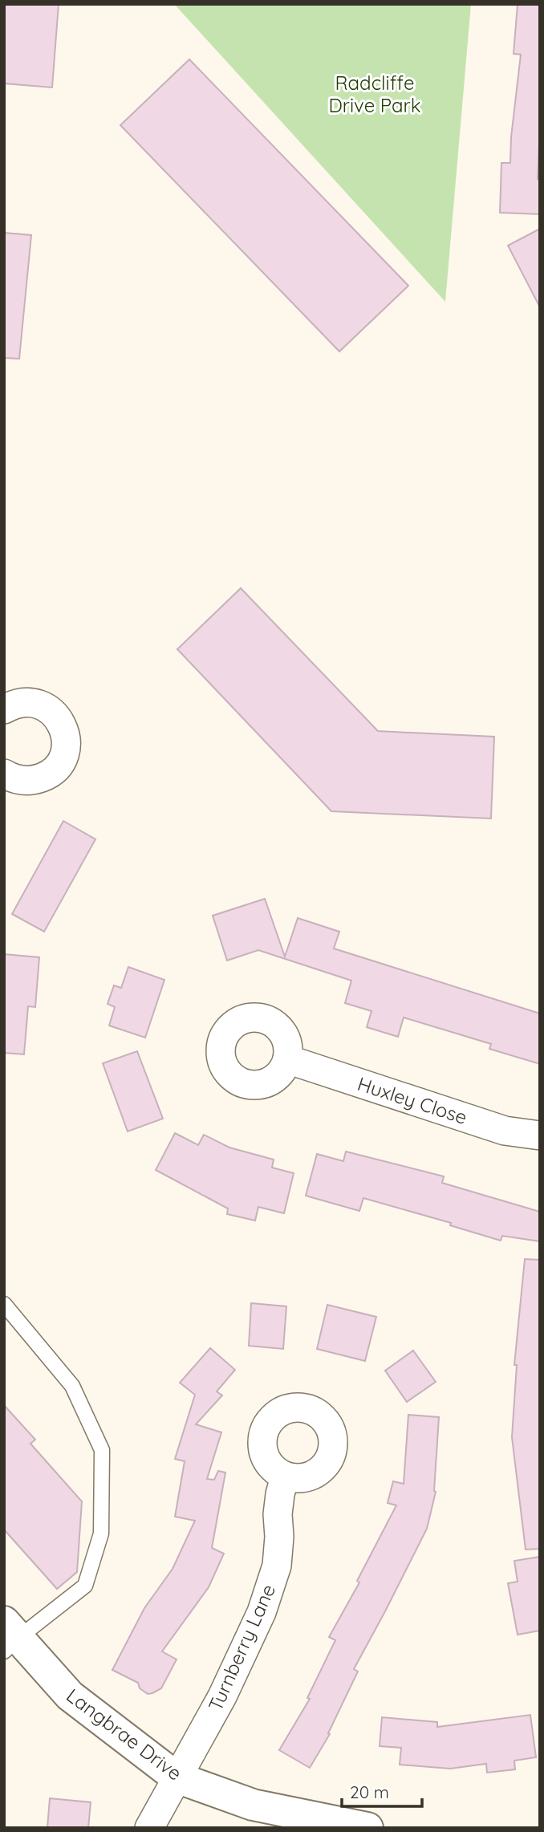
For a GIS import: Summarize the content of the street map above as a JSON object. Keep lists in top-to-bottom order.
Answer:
{
  "streets": {
    "street": ["Huxley Close", "Turnberry Lane", "Langbrae Drive"]
  },
  "crossings": [
    ["Turnberry Lane", "Langbrae Drive"]
  ],
  "parks": ["Radcliffe Drive Park"],
  "scale_bar": "20 m"
}
